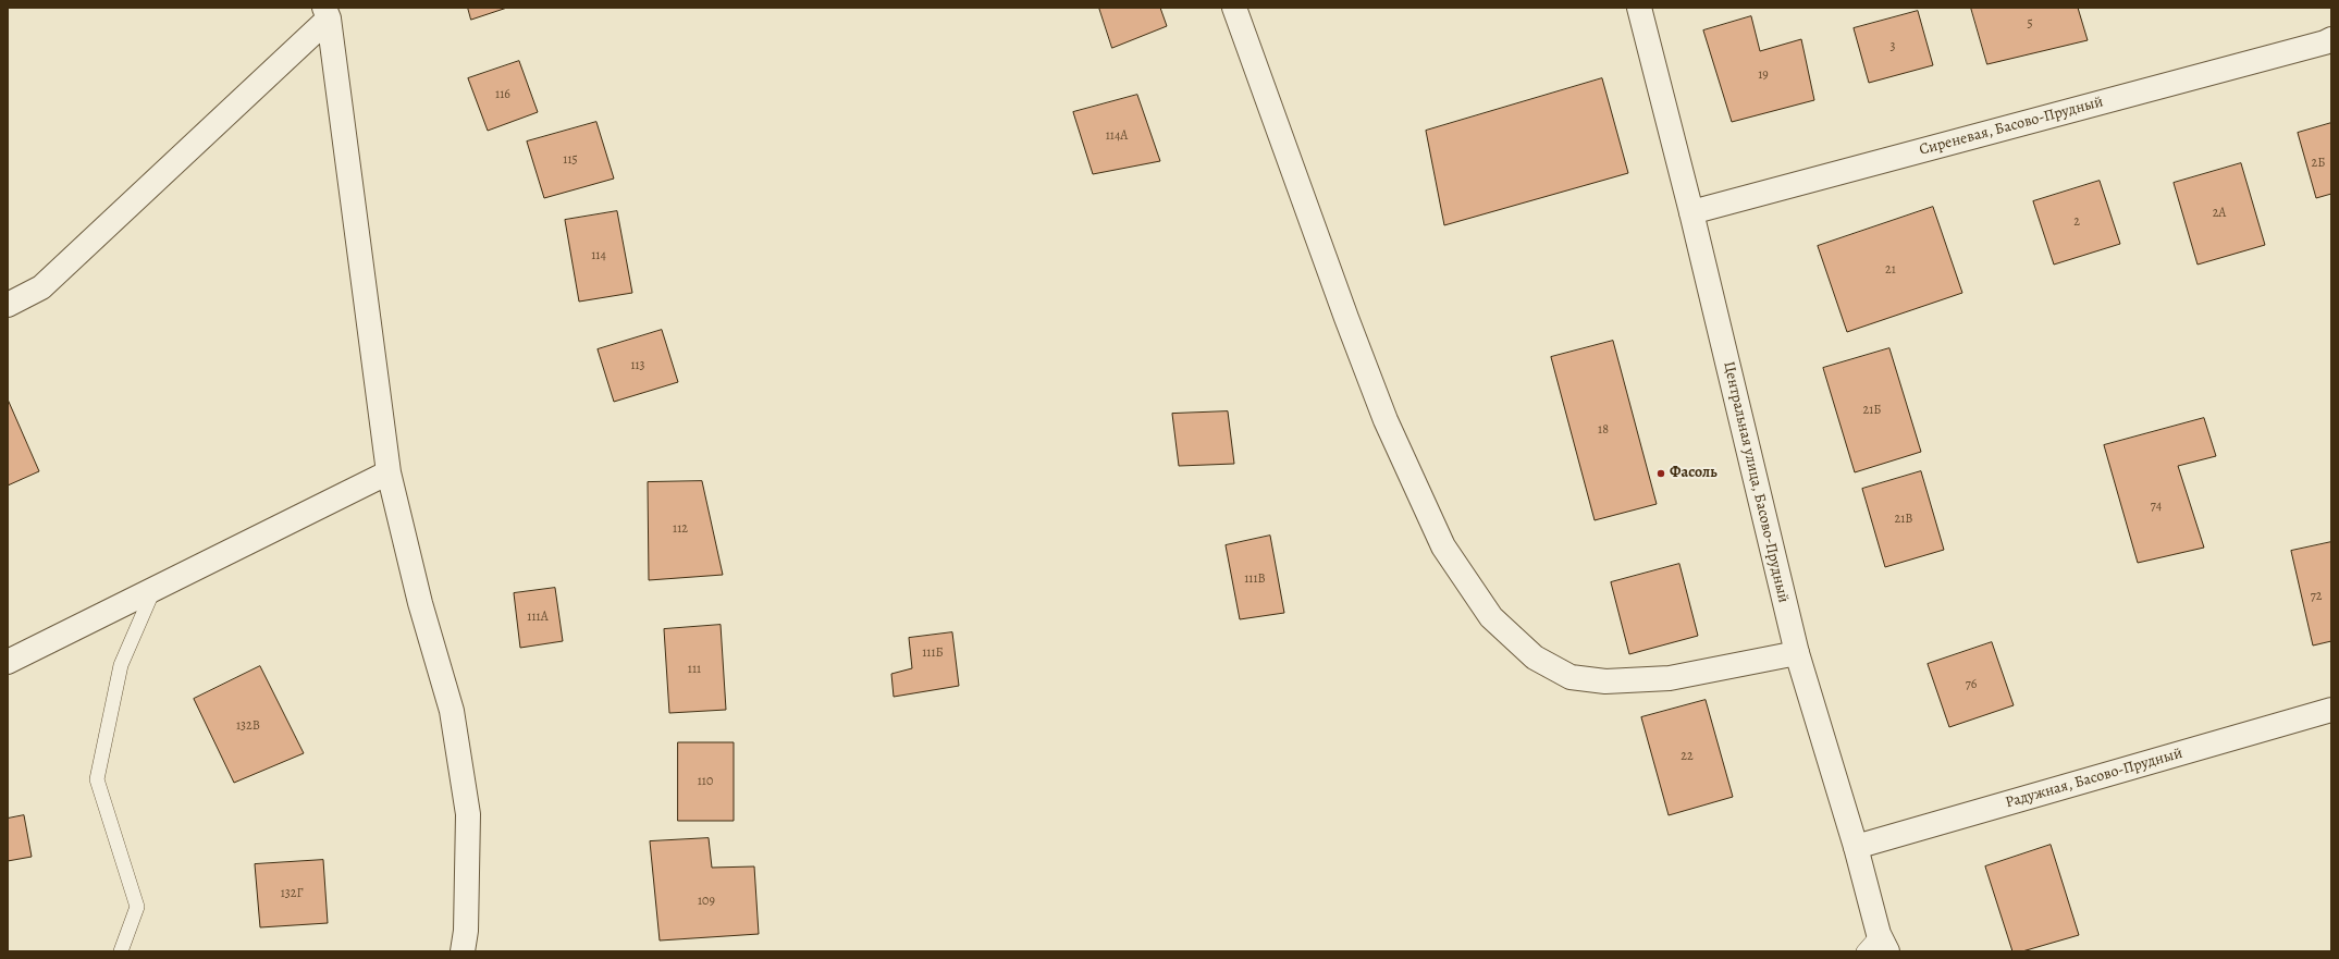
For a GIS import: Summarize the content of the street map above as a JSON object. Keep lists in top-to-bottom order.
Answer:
{
  "streets": {
    "street": ["Сиреневая, Басово-Прудный", "Центральная улица, Басово-Прудный", "Радужная, Басово-Прудный"]
  },
  "crossings": [
    ["Сиреневая, Басово-Прудный", "Центральная улица, Басово-Прудный"],
    ["Центральная улица, Басово-Прудный", "Радужная, Басово-Прудный"]
  ],
  "places": ["Фасоль"],
  "house_numbers": [
    "5",
    "3",
    "19",
    "116",
    "114А",
    "115",
    "2Б",
    "2А",
    "2",
    "114",
    "21",
    "113",
    "21Б",
    "18",
    "74",
    "21В",
    "112",
    "111В",
    "72",
    "111А",
    "111Б",
    "111",
    "76",
    "132В",
    "22",
    "110",
    "132Г",
    "109"
  ]
}
